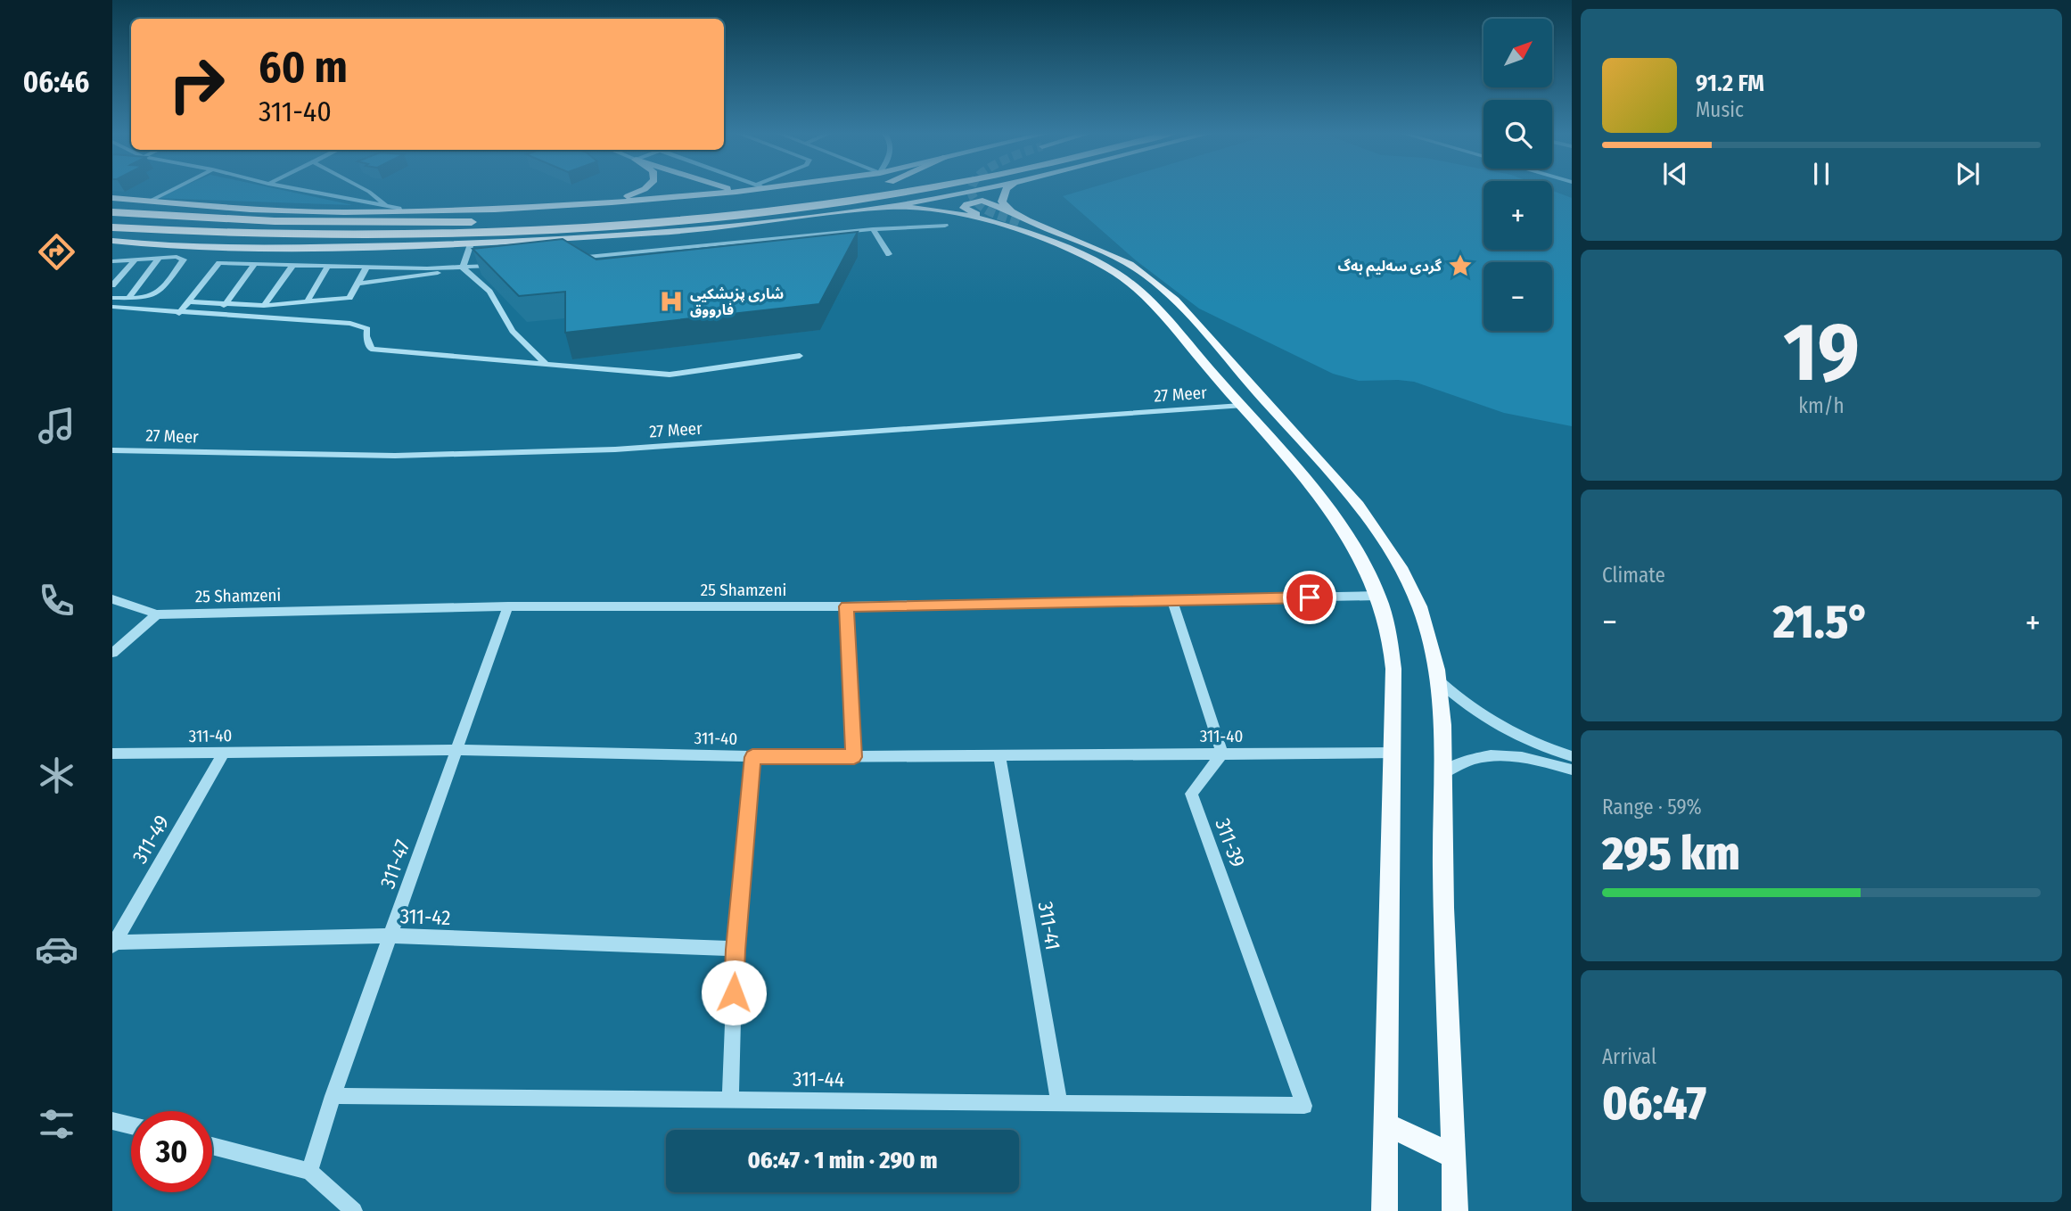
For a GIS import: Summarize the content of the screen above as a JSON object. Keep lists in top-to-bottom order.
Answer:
{
  "streets": {
    "street": [
      "27 Meer",
      "25 Shamzeni",
      "311-40",
      "311-49",
      "311-39",
      "311-47",
      "311-42",
      "311-41",
      "311-44"
    ]
  },
  "crossings": [
    ["25 Shamzeni", "311-47"],
    ["311-40", "311-49"],
    ["311-40", "311-39"],
    ["311-40", "311-47"],
    ["311-40", "311-41"],
    ["311-49", "311-42"],
    ["311-39", "311-44"],
    ["311-47", "311-42"],
    ["311-47", "311-44"],
    ["311-41", "311-44"]
  ],
  "places": {
    "place": ["گردی سەلیم بەگ"],
    "hospital": ["شاری پزیشکیی فارووق"]
  },
  "north": "top right",
  "page": {
    "tabs": "06:46",
    "map_buttons": ["+", "−"],
    "turn": ["60 m", "311-40"],
    "song": ["91.2 FM", "Music"],
    "tile": [
      ["19", "km/h"],
      "Climate",
      ["Range · 59%", "295 km"],
      ["Arrival", "06:47"]
    ],
    "heat": ["−", "21.5°", "+"],
    "limit": "30",
    "trip": "06:47 · 1 min · 290 m"
  }
}
